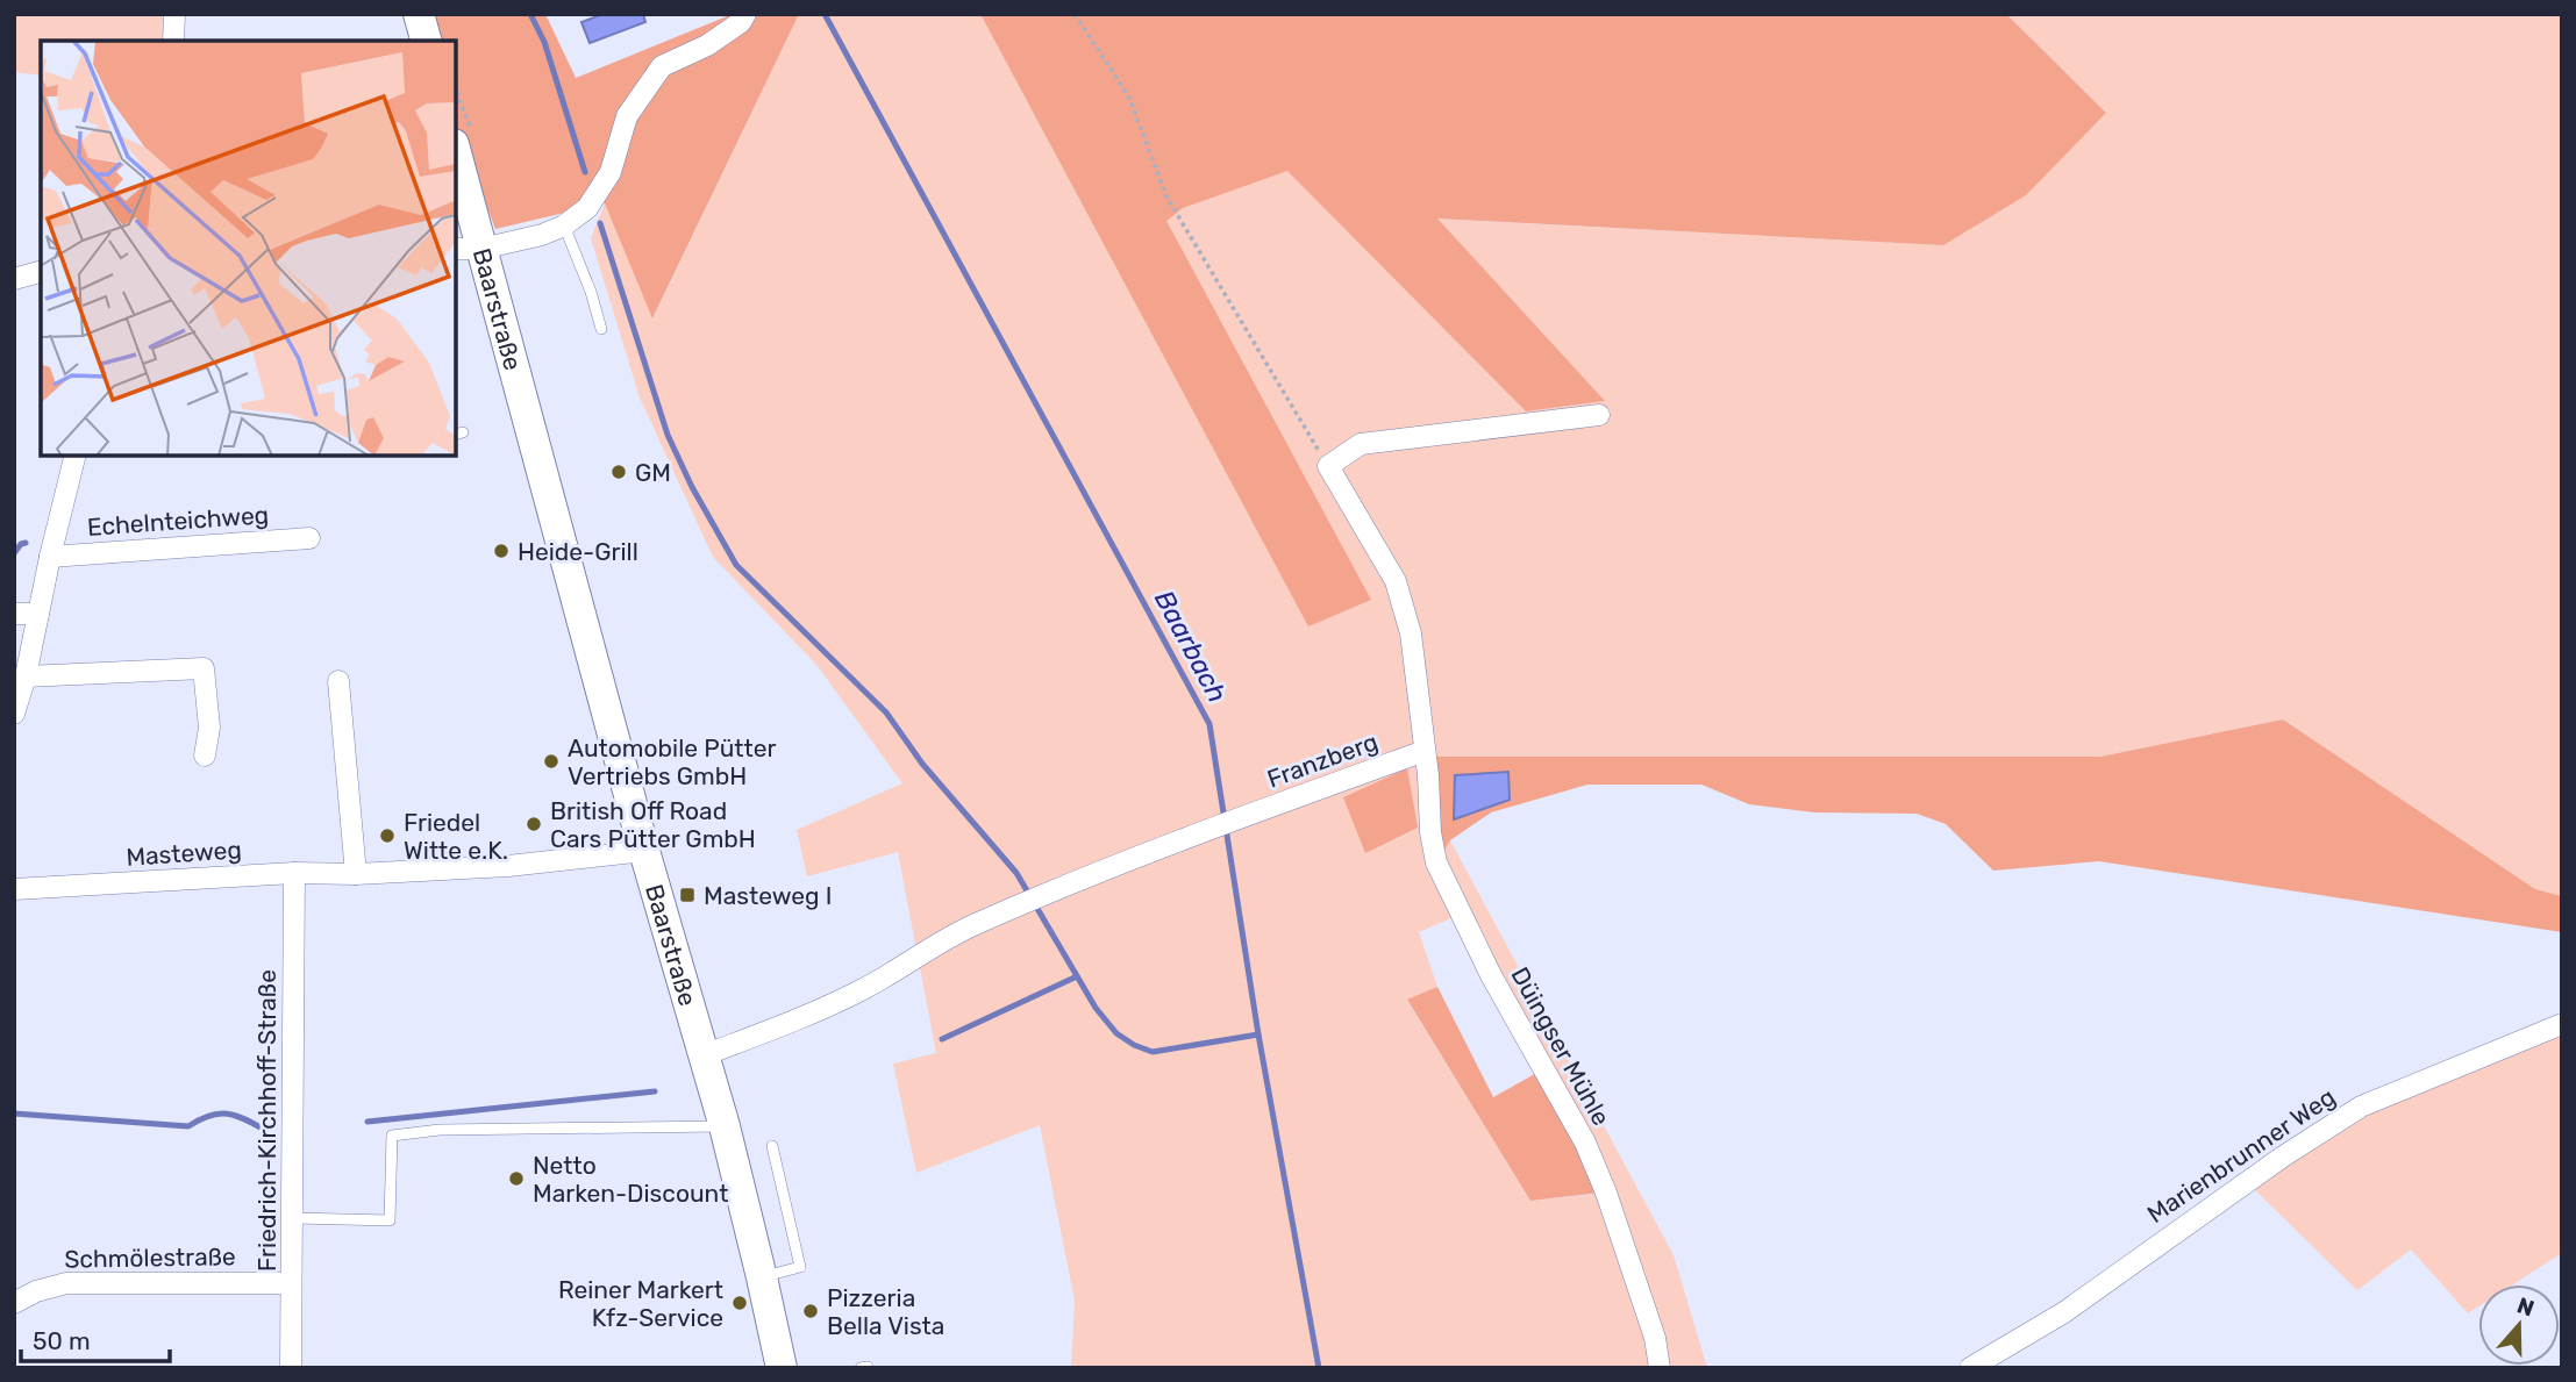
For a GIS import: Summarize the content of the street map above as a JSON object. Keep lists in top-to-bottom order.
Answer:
{
  "streets": {
    "main road": ["Baarstraße"],
    "street": [
      "Echelnteichweg",
      "Franzberg",
      "Masteweg",
      "Düingser Mühle",
      "Friedrich-Kirchhoff-Straße",
      "Marienbrunner Weg",
      "Schmölestraße"
    ]
  },
  "crossings": [
    ["Baarstraße", "Franzberg"],
    ["Baarstraße", "Masteweg"],
    ["Franzberg", "Düingser Mühle"],
    ["Masteweg", "Friedrich-Kirchhoff-Straße"],
    ["Friedrich-Kirchhoff-Straße", "Schmölestraße"]
  ],
  "water": ["Baarbach"],
  "places": {
    "other": [
      "GM",
      "Heide-Grill",
      "Automobile Pütter Vertriebs GmbH",
      "British Off Road Cars Pütter GmbH",
      "Friedel Witte e.K.",
      "Netto Marken-Discount",
      "Reiner Markert Kfz-Service",
      "Pizzeria Bella Vista"
    ],
    "transit": ["Masteweg I"]
  },
  "scale_bar": "50 m",
  "north": "top"
}
